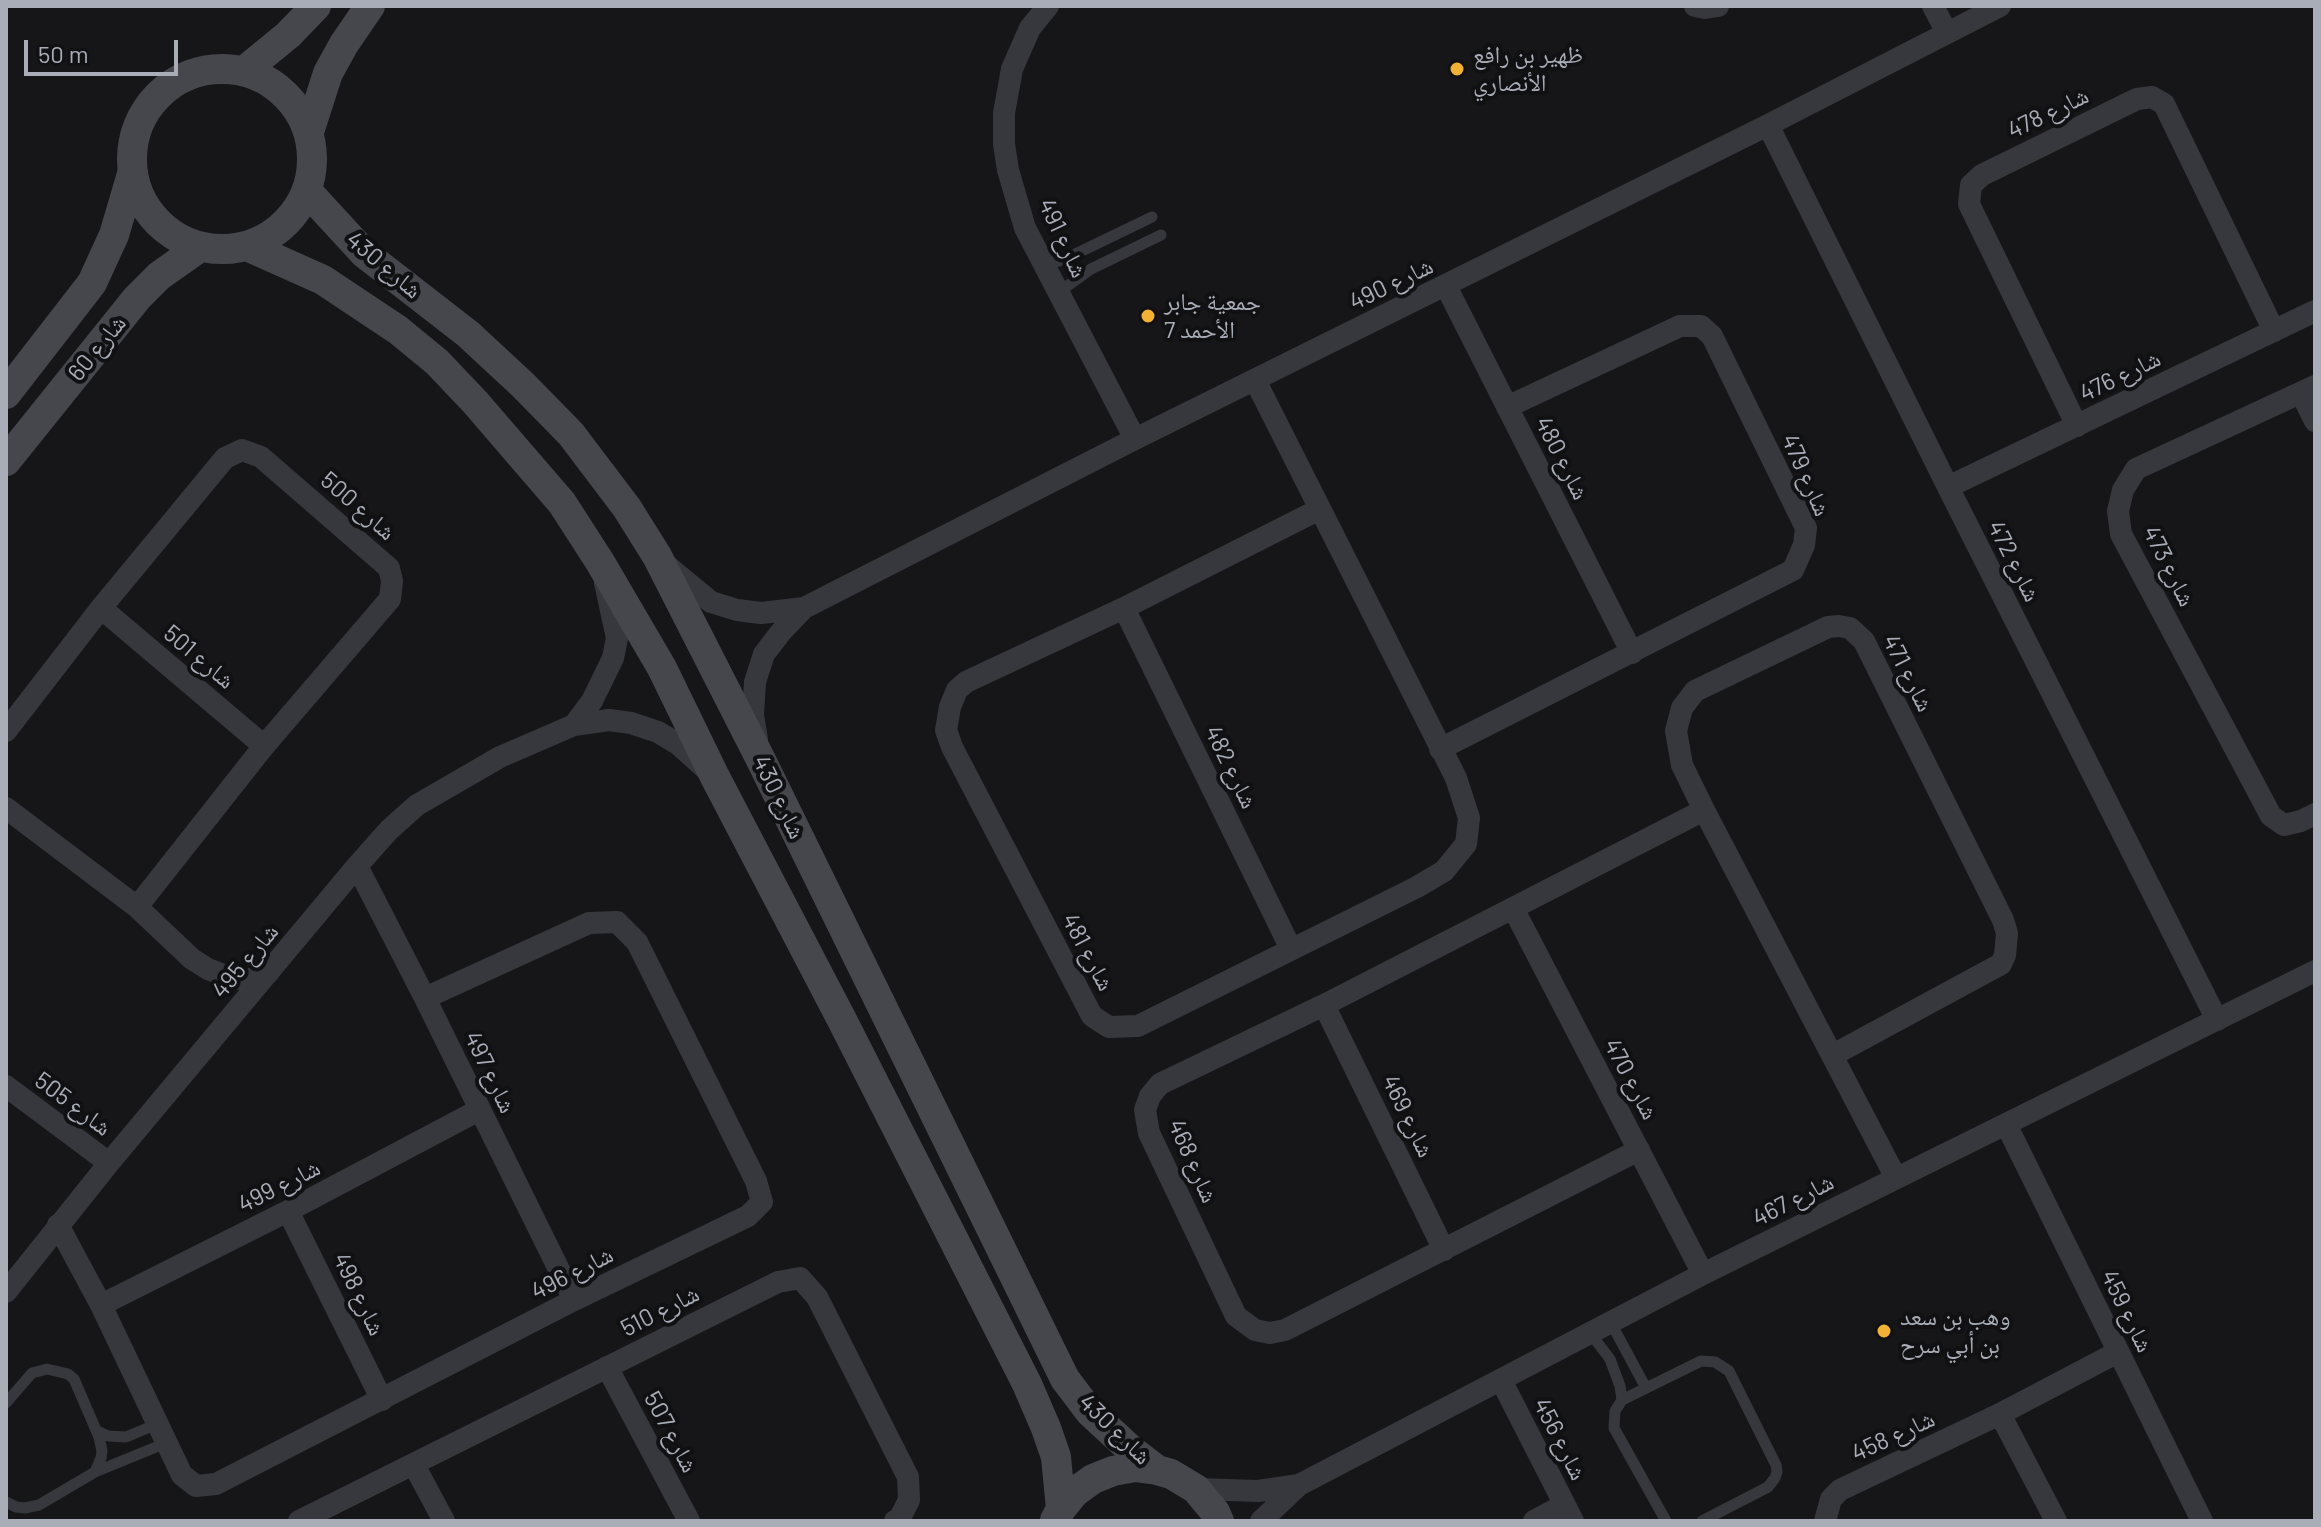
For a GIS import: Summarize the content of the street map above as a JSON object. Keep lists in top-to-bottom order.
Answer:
{
  "streets": {
    "street": [
      "شارع 478",
      "شارع 491",
      "شارع 430",
      "شارع 490",
      "شارع 60",
      "شارع 476",
      "شارع 480",
      "شارع 479",
      "شارع 500",
      "شارع 472",
      "شارع 473",
      "شارع 501",
      "شارع 471",
      "شارع 482",
      "شارع 481",
      "شارع 495",
      "شارع 497",
      "شارع 470",
      "شارع 505",
      "شارع 469",
      "شارع 468",
      "شارع 499",
      "شارع 467",
      "شارع 496",
      "شارع 498",
      "شارع 510",
      "شارع 459",
      "شارع 507",
      "شارع 458",
      "شارع 456"
    ]
  },
  "crossings": [
    ["شارع 478", "شارع 476"],
    ["شارع 491", "شارع 490"],
    ["شارع 430", "شارع 490"],
    ["شارع 430", "شارع 60"],
    ["شارع 430", "شارع 495"],
    ["شارع 490", "شارع 480"],
    ["شارع 490", "شارع 472"],
    ["شارع 490", "شارع 481"],
    ["شارع 476", "شارع 472"],
    ["شارع 480", "شارع 479"],
    ["شارع 479", "شارع 481"],
    ["شارع 500", "شارع 501"],
    ["شارع 472", "شارع 467"],
    ["شارع 471", "شارع 468"],
    ["شارع 471", "شارع 467"],
    ["شارع 482", "شارع 481"],
    ["شارع 495", "شارع 497"],
    ["شارع 495", "شارع 505"],
    ["شارع 495", "شارع 496"],
    ["شارع 497", "شارع 499"],
    ["شارع 497", "شارع 496"],
    ["شارع 470", "شارع 468"],
    ["شارع 470", "شارع 467"],
    ["شارع 469", "شارع 468"],
    ["شارع 499", "شارع 496"],
    ["شارع 499", "شارع 498"],
    ["شارع 467", "شارع 459"],
    ["شارع 467", "شارع 456"],
    ["شارع 496", "شارع 498"],
    ["شارع 510", "شارع 507"],
    ["شارع 459", "شارع 458"]
  ],
  "places": ["ظهير بن رافع الأنصاري", "جمعية جابر الأحمد 7", "وهب بن سعد بن أبي سرح"],
  "scale_bar": "50 m"
}
